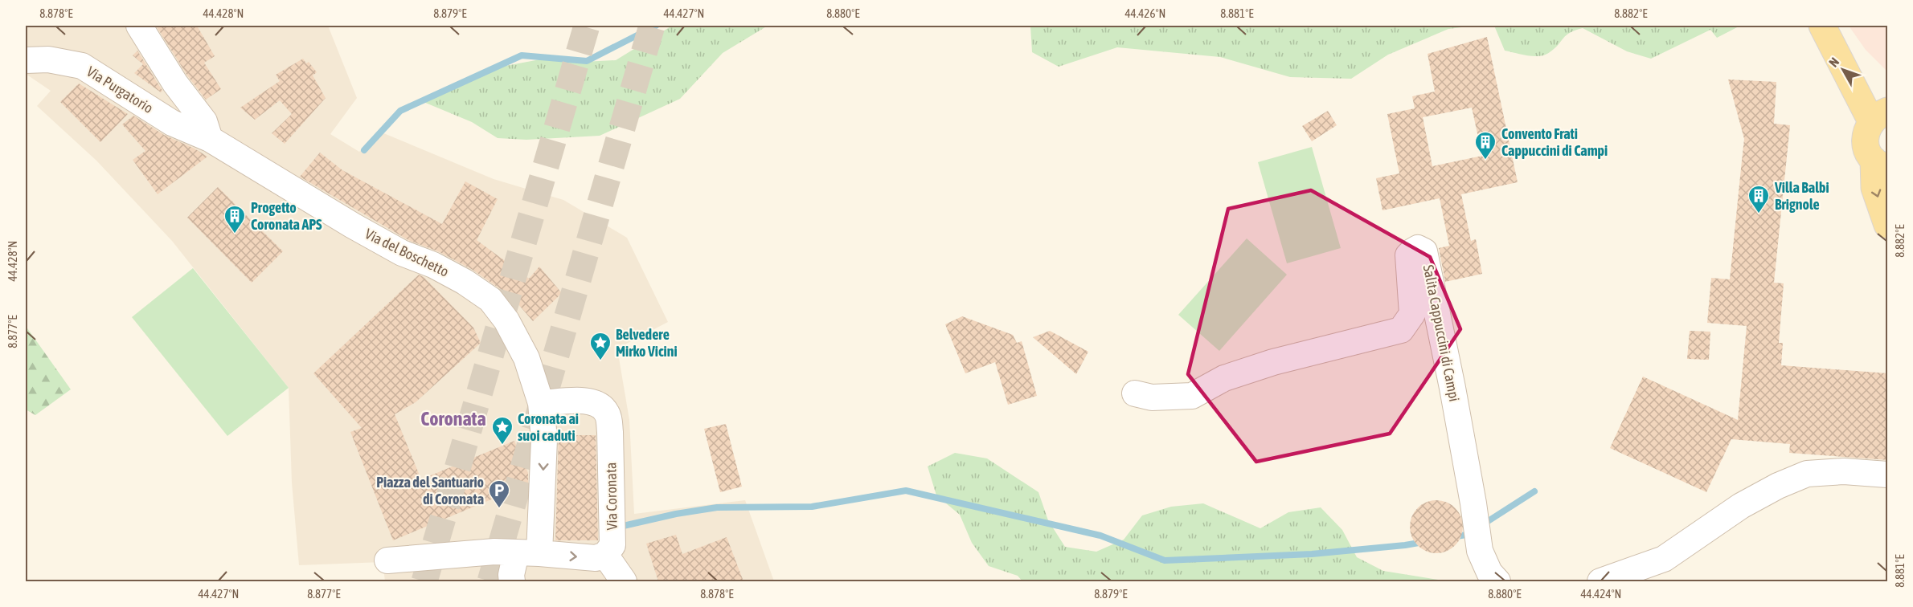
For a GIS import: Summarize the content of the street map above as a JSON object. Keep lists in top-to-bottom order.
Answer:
{
  "streets": {
    "street": [
      "Via Purgatorio",
      "Via del Boschetto",
      "Salita Cappuccini di Campi",
      "Via Coronata"
    ]
  },
  "crossings": [
    ["Via Purgatorio", "Via del Boschetto"],
    ["Via del Boschetto", "Via Coronata"]
  ],
  "districts": ["Coronata"],
  "places": {
    "building": ["Convento Frati Cappuccini di Campi", "Villa Balbi Brignole", "Progetto Coronata APS"],
    "place": ["Belvedere Mirko Vicini", "Coronata ai suoi caduti"],
    "parking": ["Piazza del Santuario di Coronata"]
  },
  "north": "top left",
  "coordinates": [
    "8.878°E",
    "44.428°N",
    "8.879°E",
    "44.427°N",
    "8.880°E",
    "44.426°N",
    "8.881°E",
    "8.882°E",
    "8.877°E",
    "44.424°N"
  ]
}
